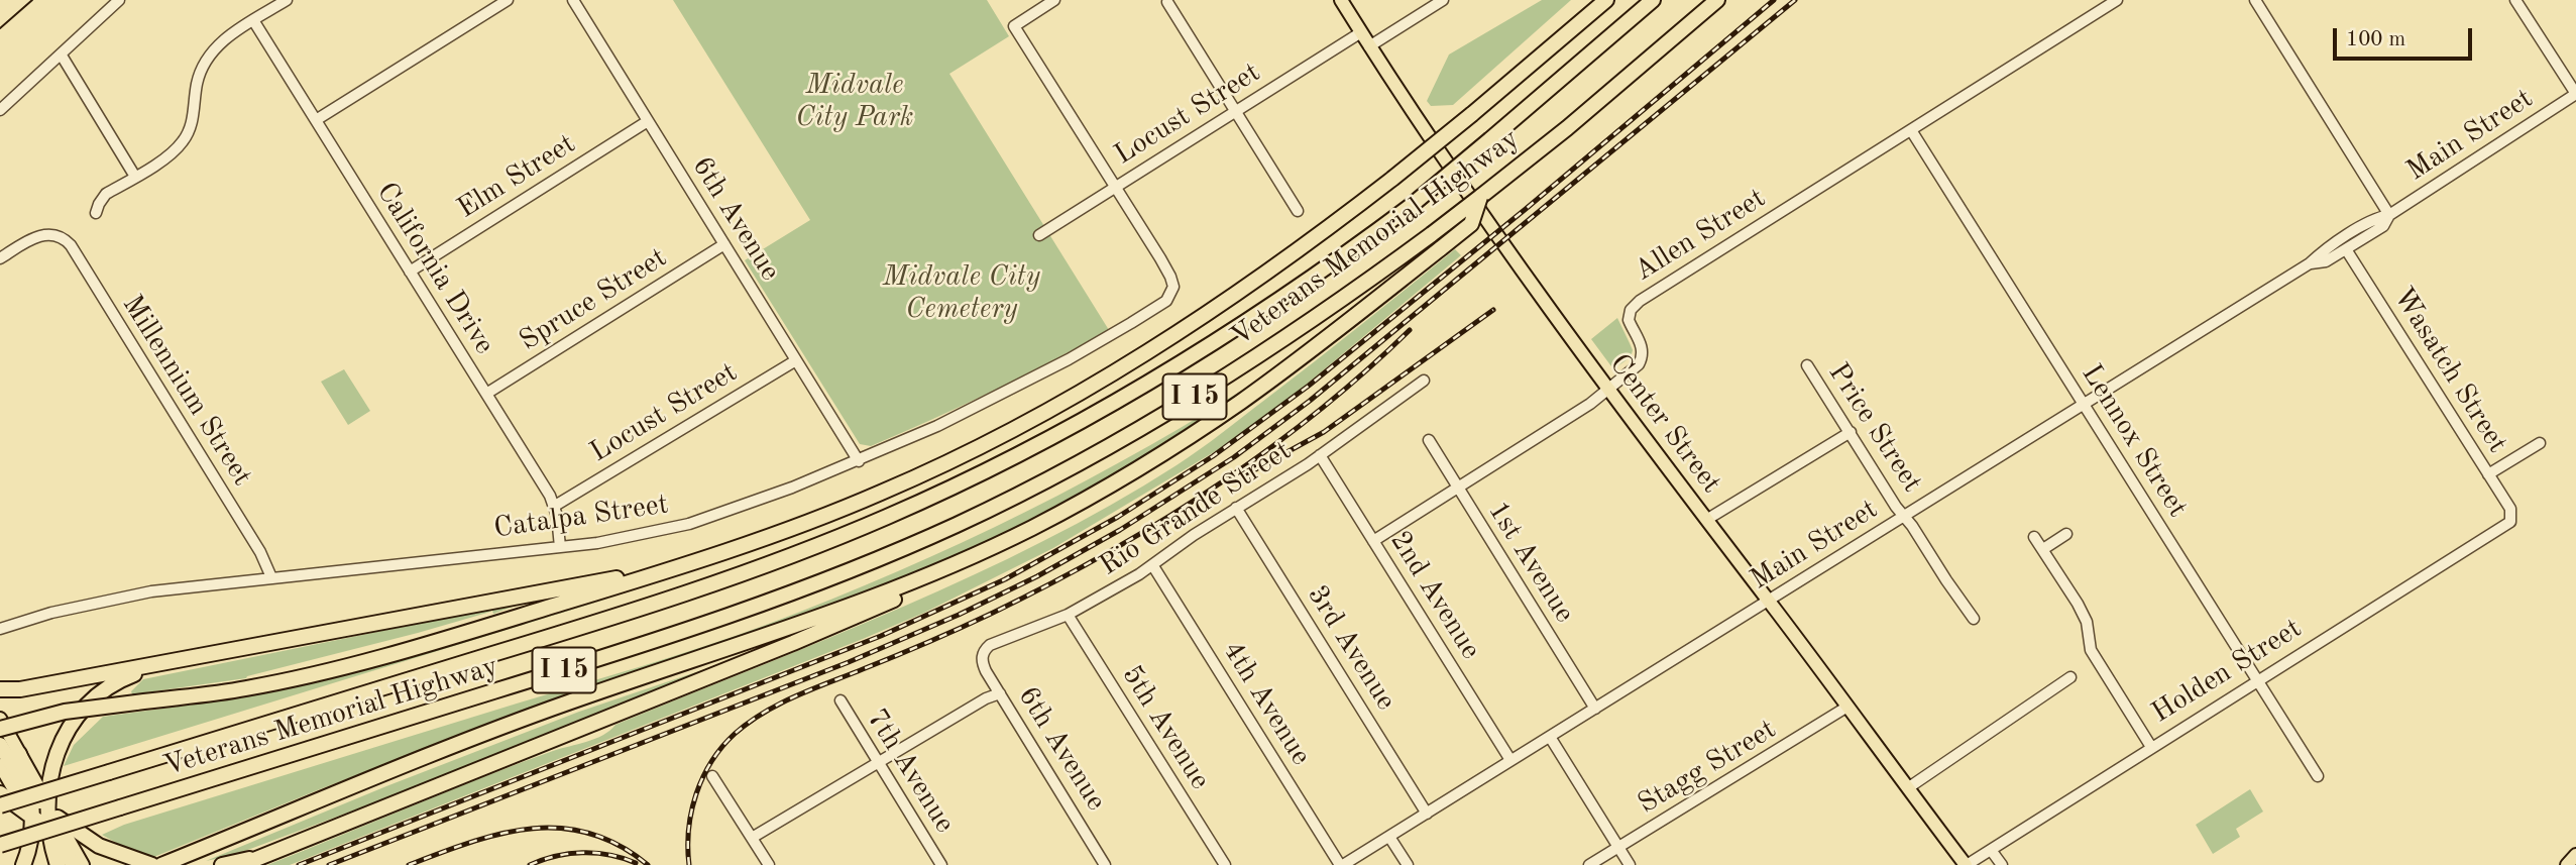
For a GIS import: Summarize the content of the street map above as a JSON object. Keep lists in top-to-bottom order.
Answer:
{
  "streets": {
    "highway": ["Veterans Memorial Highway", "I 15"],
    "main road": ["Center Street"],
    "street": [
      "Locust Street",
      "Main Street",
      "Elm Street",
      "6th Avenue",
      "Allen Street",
      "California Drive",
      "Spruce Street",
      "Wasatch Street",
      "Millennium Street",
      "Price Street",
      "Lennox Street",
      "Rio Grande Street",
      "Catalpa Street",
      "1st Avenue",
      "2nd Avenue",
      "3rd Avenue",
      "Holden Street",
      "4th Avenue",
      "5th Avenue",
      "Stagg Street",
      "7th Avenue"
    ]
  },
  "crossings": [
    ["Locust Street", "6th Avenue"],
    ["Locust Street", "California Drive"],
    ["Locust Street", "Center Street"],
    ["Locust Street", "Catalpa Street"],
    ["Main Street", "Wasatch Street"],
    ["Main Street", "Center Street"],
    ["Main Street", "Price Street"],
    ["Main Street", "Lennox Street"],
    ["Main Street", "1st Avenue"],
    ["Main Street", "2nd Avenue"],
    ["Main Street", "3rd Avenue"],
    ["Main Street", "4th Avenue"],
    ["Elm Street", "6th Avenue"],
    ["Elm Street", "California Drive"],
    ["6th Avenue", "Spruce Street"],
    ["6th Avenue", "Rio Grande Street"],
    ["6th Avenue", "Catalpa Street"],
    ["Allen Street", "Center Street"],
    ["Allen Street", "Lennox Street"],
    ["Allen Street", "1st Avenue"],
    ["Allen Street", "2nd Avenue"],
    ["California Drive", "Spruce Street"],
    ["California Drive", "Catalpa Street"],
    ["Wasatch Street", "Holden Street"],
    ["Millennium Street", "Catalpa Street"],
    ["Center Street", "Holden Street"],
    ["Center Street", "Stagg Street"],
    ["Lennox Street", "Holden Street"],
    ["Rio Grande Street", "2nd Avenue"],
    ["Rio Grande Street", "3rd Avenue"],
    ["Rio Grande Street", "4th Avenue"],
    ["Rio Grande Street", "5th Avenue"]
  ],
  "parks": ["Midvale City Park", "Midvale City Cemetery"],
  "scale_bar": "100 m"
}
